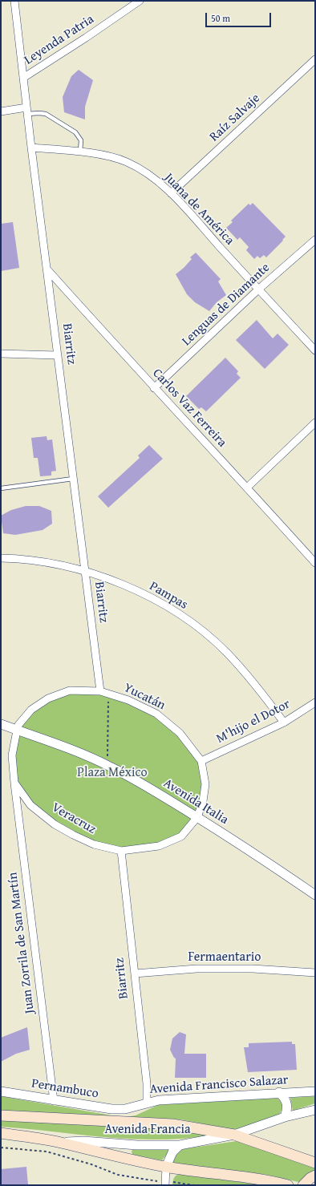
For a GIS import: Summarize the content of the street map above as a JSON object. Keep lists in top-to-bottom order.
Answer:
{
  "streets": {
    "street": [
      "Leyenda Patria",
      "Raíz Salvaje",
      "Juana de América",
      "Lenguas de Diamante",
      "Biarritz",
      "Carlos Vaz Ferreira",
      "Pampas",
      "Yucatán",
      "M'hijo el Dotor",
      "Avenida Italia",
      "Veracruz",
      "Juan Zorrila de San Martín",
      "Fermaentario",
      "Avenida Francisco Salazar",
      "Pernambuco",
      "Avenida Francia"
    ]
  },
  "crossings": [
    ["Leyenda Patria", "Biarritz"],
    ["Raíz Salvaje", "Juana de América"],
    ["Juana de América", "Lenguas de Diamante"],
    ["Juana de América", "Biarritz"],
    ["Lenguas de Diamante", "Carlos Vaz Ferreira"],
    ["Biarritz", "Carlos Vaz Ferreira"],
    ["Biarritz", "Pampas"],
    ["Biarritz", "Yucatán"],
    ["Biarritz", "Veracruz"],
    ["Biarritz", "Fermaentario"],
    ["Biarritz", "Avenida Francisco Salazar"],
    ["Pampas", "M'hijo el Dotor"],
    ["Yucatán", "M'hijo el Dotor"],
    ["Yucatán", "Avenida Italia"],
    ["Avenida Italia", "Veracruz"],
    ["Veracruz", "Juan Zorrila de San Martín"],
    ["Juan Zorrila de San Martín", "Pernambuco"],
    ["Avenida Francisco Salazar", "Pernambuco"]
  ],
  "parks": ["Plaza México"],
  "scale_bar": "50 m"
}
